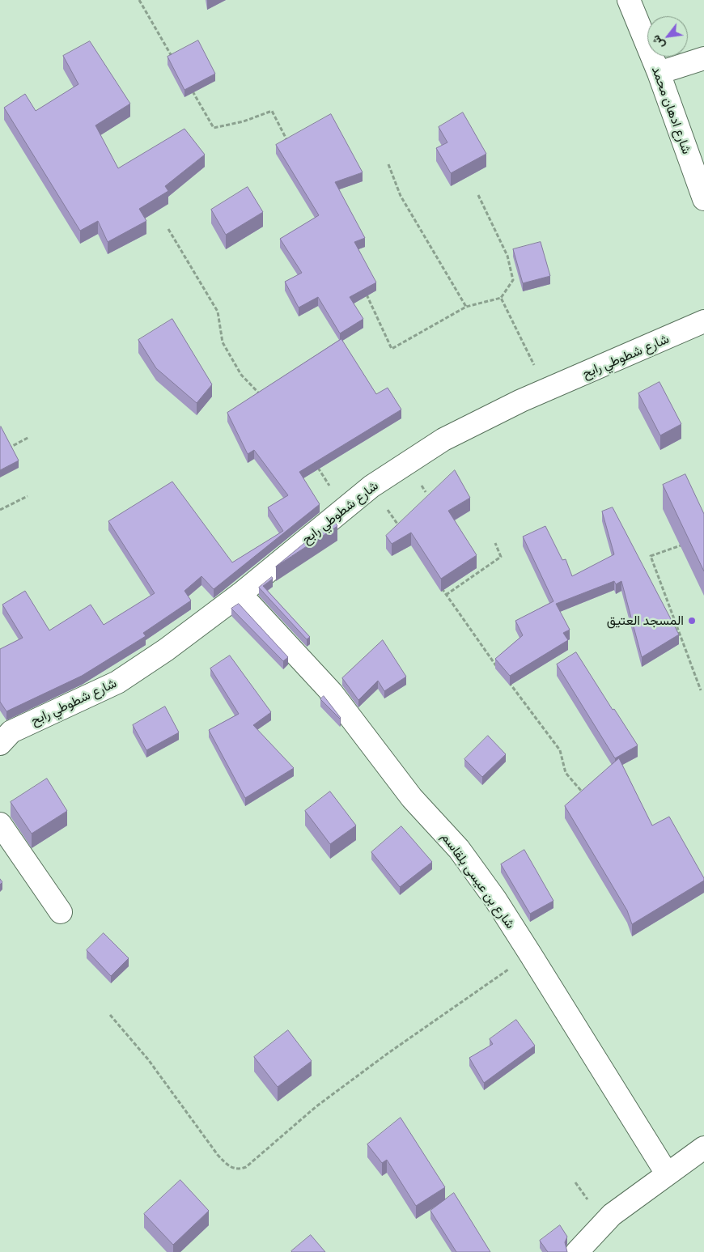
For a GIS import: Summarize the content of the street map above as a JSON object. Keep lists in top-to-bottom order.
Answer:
{
  "streets": {
    "street": ["شارع ادهان محمد", "شارع شطوطي رابح", "شارع بن عيسى بلقاسم"]
  },
  "crossings": [
    ["شارع شطوطي رابح", "شارع بن عيسى بلقاسم"]
  ],
  "places": ["المسجد العتيق"],
  "north": "bottom left"
}
